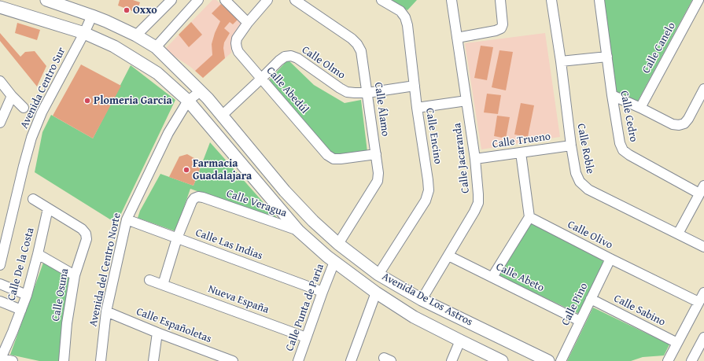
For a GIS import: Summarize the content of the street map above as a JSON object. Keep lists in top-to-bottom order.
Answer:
{
  "streets": {
    "main road": ["Avenida De Los Astros"],
    "street": [
      "Calle Canelo",
      "Calle Olmo",
      "Avenida Centro Sur",
      "Calle Abedúl",
      "Calle Álamo",
      "Calle Cedro",
      "Calle Encino",
      "Calle Trueno",
      "Calle Roble",
      "Calle Jacaranda",
      "Calle Veragua",
      "Calle Olivo",
      "Calle Las Indias",
      "Calle De la Costa",
      "Avenida del Centro Norte",
      "Calle Abeto",
      "Calle Osuna",
      "Nueva España",
      "Calle Pino",
      "Calle Punta de Paria",
      "Calle Sabino",
      "Calle Españoletas"
    ]
  },
  "crossings": [
    ["Calle Olmo", "Calle Abedúl"],
    ["Calle Olmo", "Calle Álamo"],
    ["Calle Olmo", "Calle Encino"],
    ["Calle Olmo", "Avenida De Los Astros"],
    ["Avenida Centro Sur", "Avenida De Los Astros"],
    ["Calle Abedúl", "Calle Álamo"],
    ["Calle Álamo", "Avenida De Los Astros"],
    ["Calle Encino", "Avenida De Los Astros"],
    ["Calle Trueno", "Calle Roble"],
    ["Calle Trueno", "Calle Jacaranda"],
    ["Calle Jacaranda", "Calle Abeto"],
    ["Calle Jacaranda", "Avenida De Los Astros"],
    ["Calle Veragua", "Calle Las Indias"],
    ["Calle Veragua", "Avenida De Los Astros"],
    ["Calle Olivo", "Calle Pino"],
    ["Calle Las Indias", "Avenida del Centro Norte"],
    ["Calle Las Indias", "Calle Punta de Paria"],
    ["Calle De la Costa", "Calle Osuna"],
    ["Avenida del Centro Norte", "Avenida De Los Astros"],
    ["Avenida del Centro Norte", "Calle Españoletas"],
    ["Calle Abeto", "Calle Pino"],
    ["Nueva España", "Calle Punta de Paria"],
    ["Avenida De Los Astros", "Calle Punta de Paria"],
    ["Calle Pino", "Calle Sabino"]
  ],
  "places": ["Oxxo", "Plomeria Garcia", "Farmacia Guadalajara"]
}
